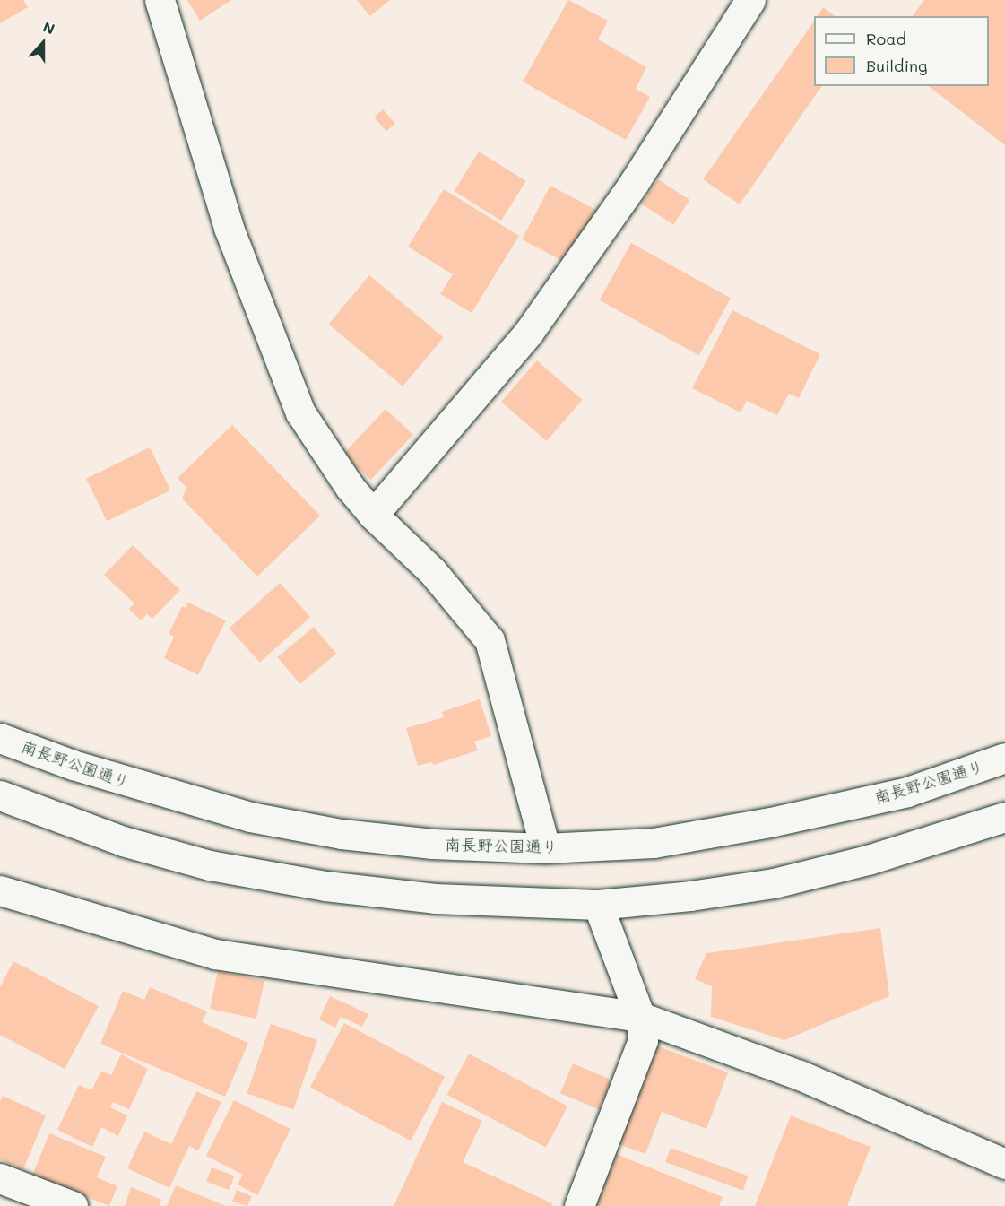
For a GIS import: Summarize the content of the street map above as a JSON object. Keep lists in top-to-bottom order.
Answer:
{
  "streets": {
    "street": ["南長野公園通り"]
  },
  "legend": ["Road", "Building"],
  "north": "top"
}
